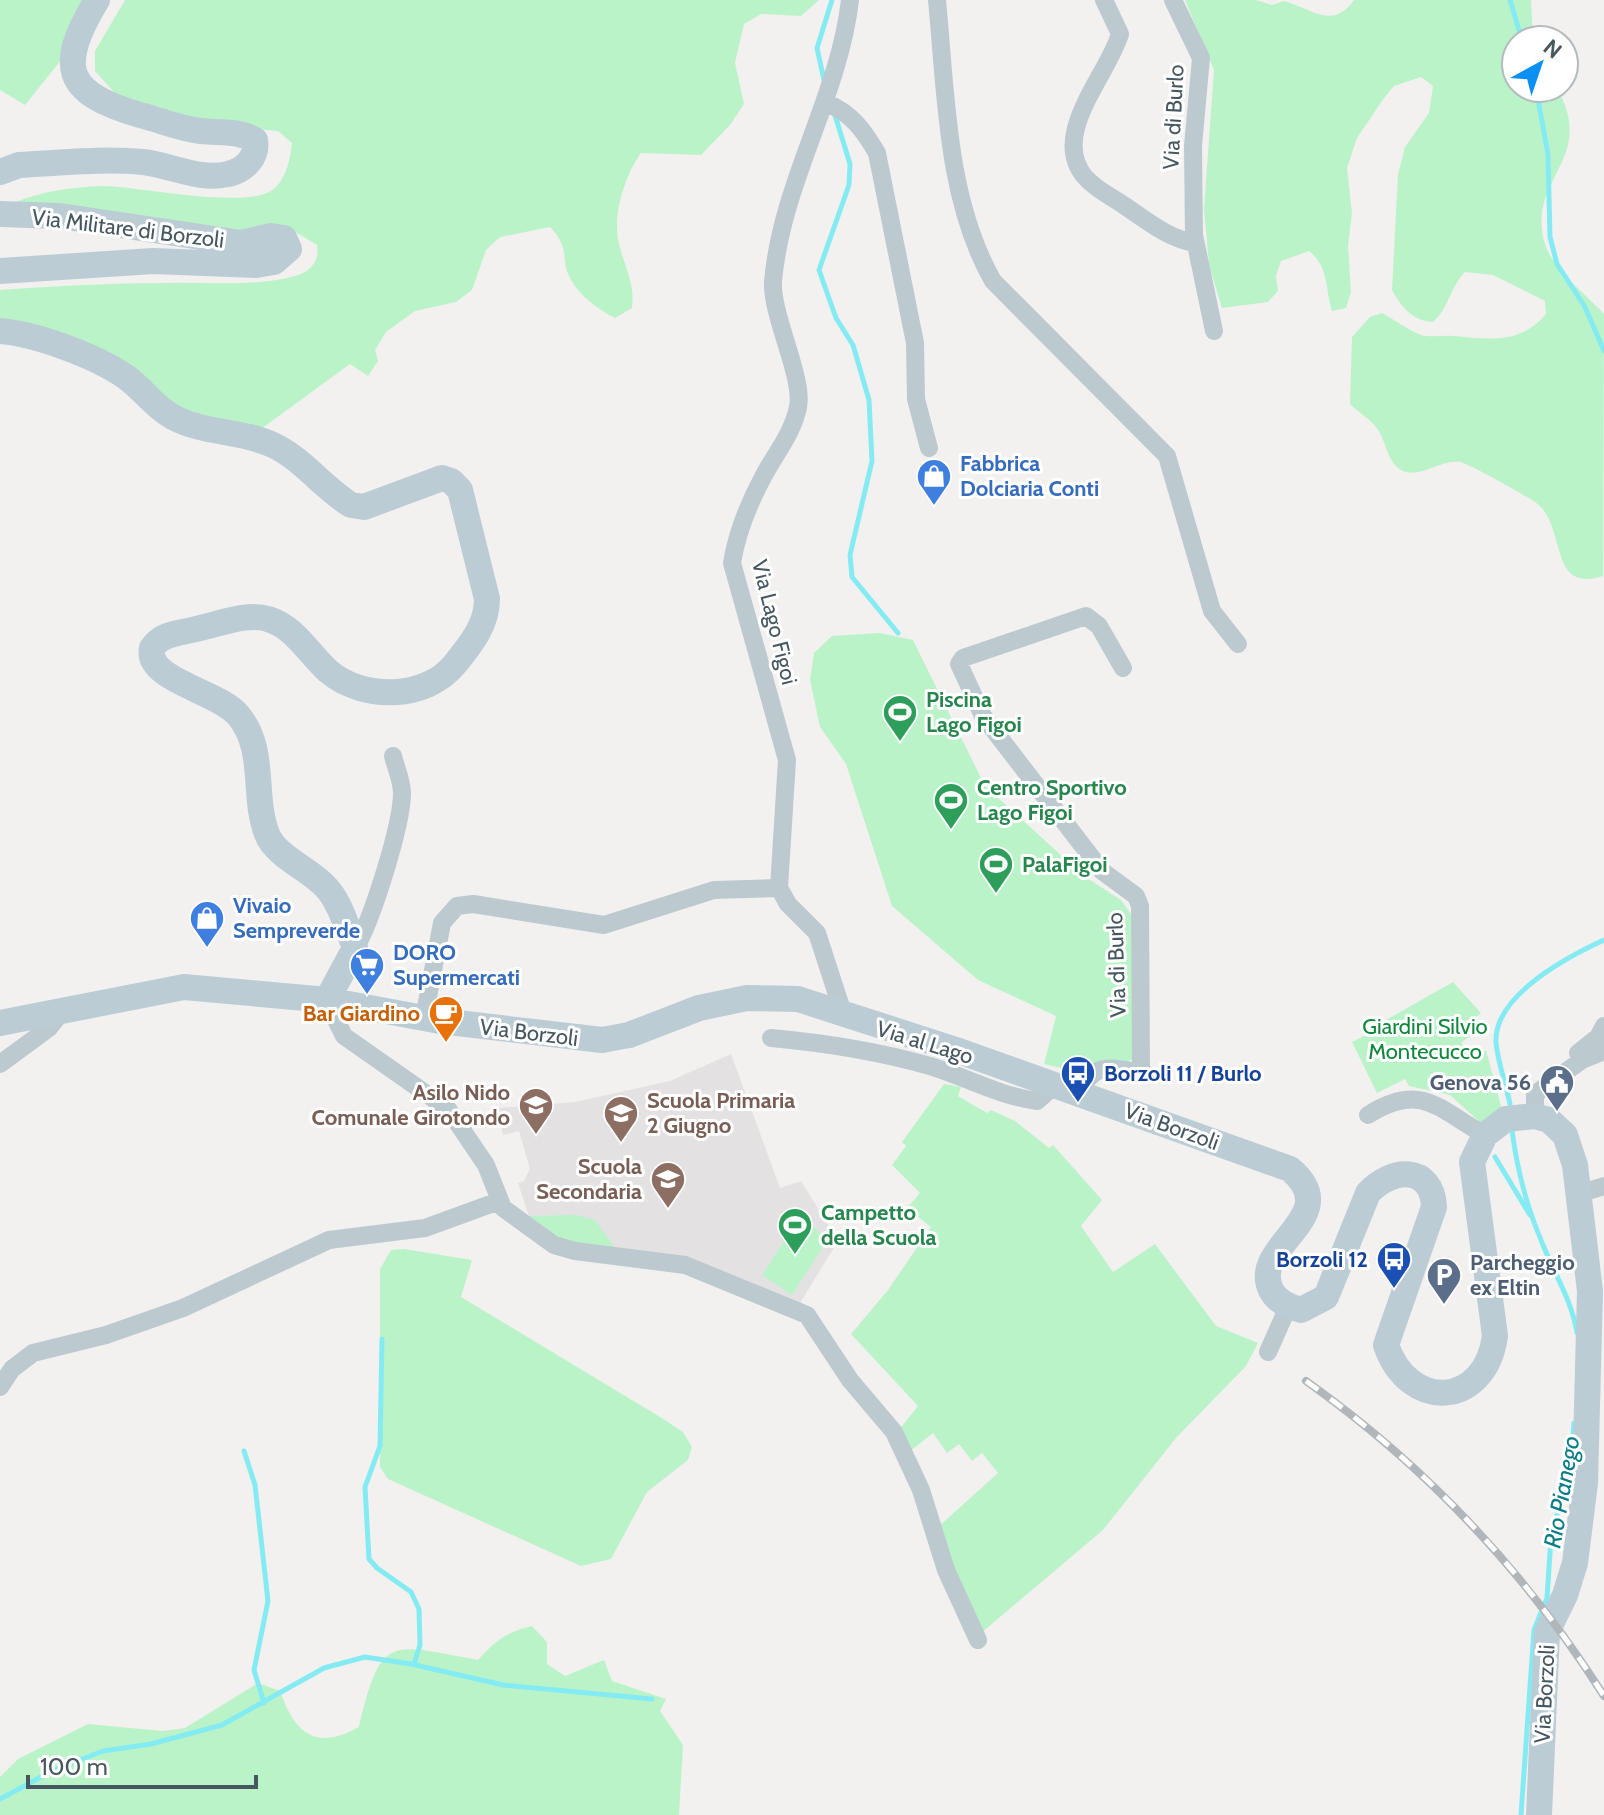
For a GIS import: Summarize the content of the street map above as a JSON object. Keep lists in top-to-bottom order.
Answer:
{
  "streets": {
    "main road": ["Via Militare di Borzoli", "Via Borzoli"],
    "street": ["Via di Burlo", "Via Lago Figoi", "Via al Lago"]
  },
  "crossings": [
    ["Via di Burlo", "Via Borzoli"],
    ["Via di Burlo", "Via al Lago"],
    ["Via Borzoli", "Via al Lago"]
  ],
  "water": ["Rio Pianego"],
  "parks": ["Giardini Silvio Montecucco"],
  "places": {
    "shop": ["Fabbrica Dolciaria Conti", "Vivaio Sempreverde"],
    "sports": [
      "Piscina Lago Figoi",
      "Centro Sportivo Lago Figoi",
      "PalaFigoi",
      "Campetto della Scuola"
    ],
    "supermarket": ["DORO Supermercati"],
    "cafe": ["Bar Giardino"],
    "bus stop": ["Borzoli 11 / Burlo", "Borzoli 12"],
    "public building": ["Genova 56"],
    "school or university": ["Asilo Nido Comunale Girotondo", "Scuola Primaria 2 Giugno", "Scuola Secondaria"],
    "parking": ["Parcheggio ex Eltin"]
  },
  "scale_bar": "100 m",
  "north": "top right"
}
